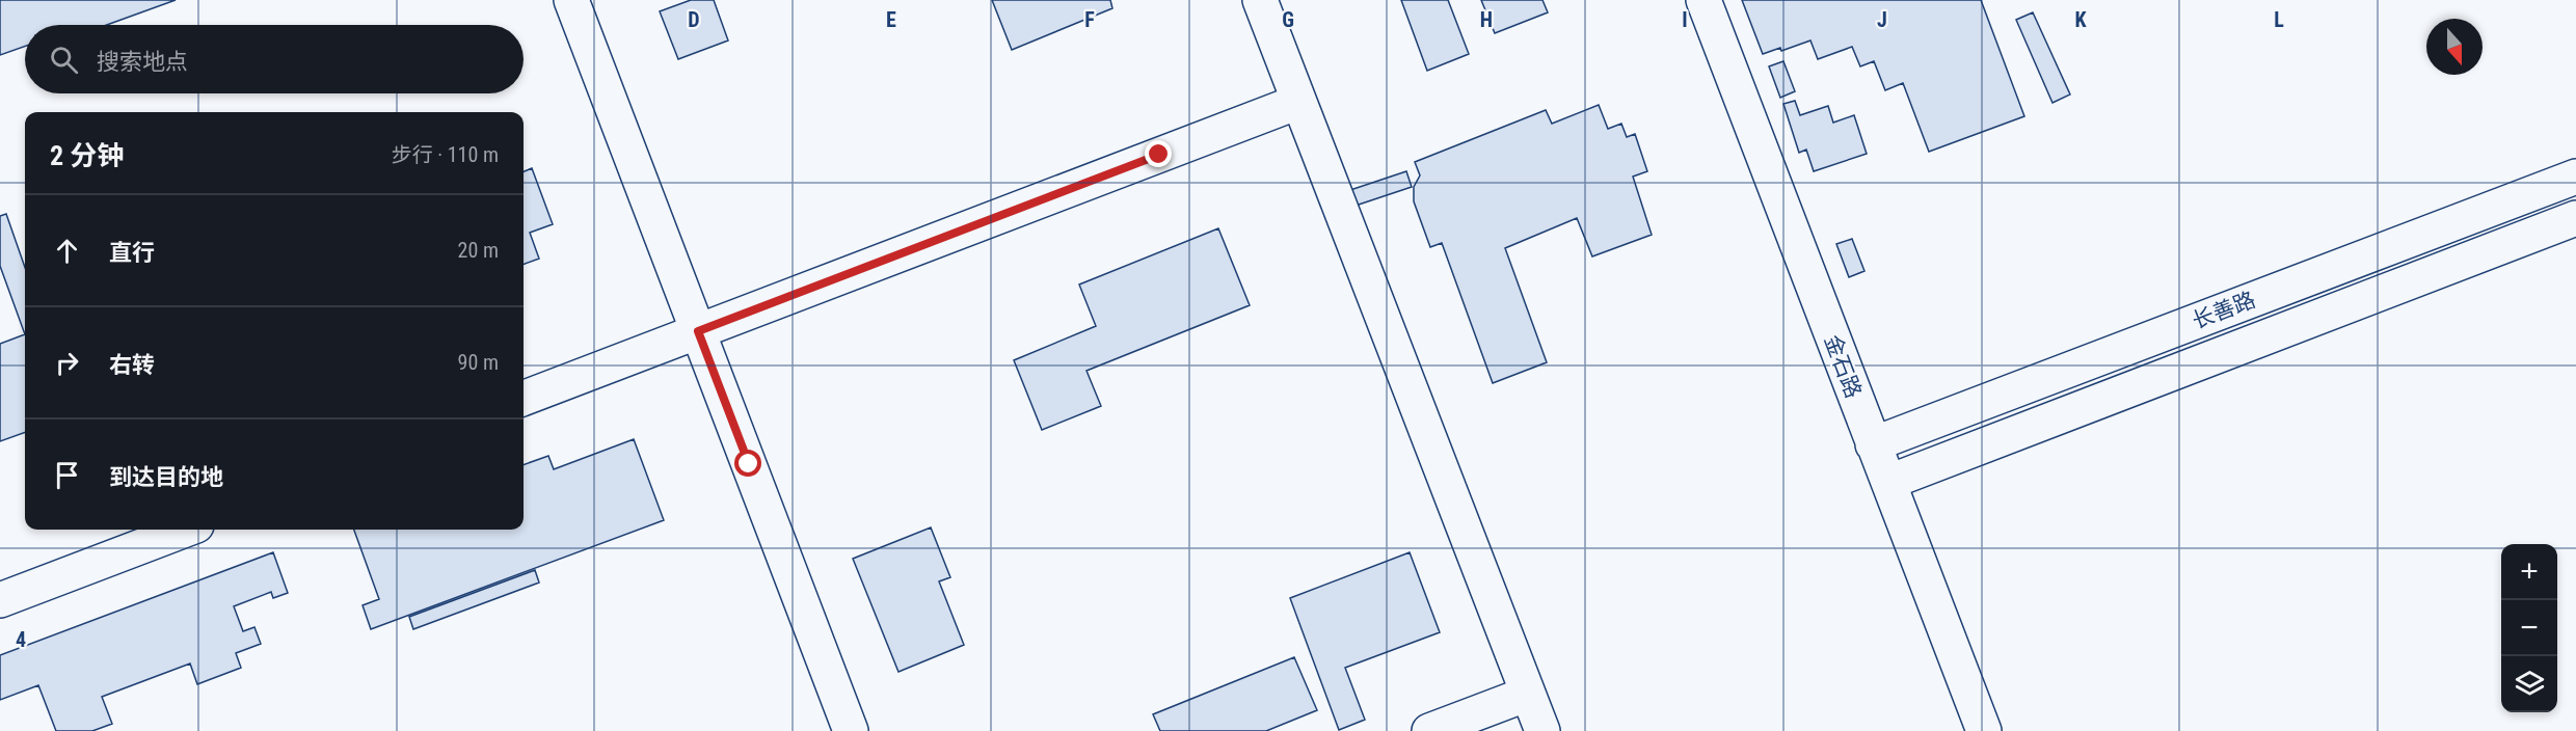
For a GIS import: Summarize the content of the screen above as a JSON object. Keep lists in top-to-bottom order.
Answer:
{
  "streets": {
    "street": ["长善路", "金石路"]
  },
  "crossings": [
    ["长善路", "金石路"]
  ],
  "north": "bottom",
  "page": {
    "search": "搜索地点",
    "heading": ["2 分钟", "步行 · 110 m"],
    "list": [
      ["直行", "20 m"],
      ["右转", "90 m"],
      "到达目的地"
    ],
    "map_buttons": ["+", "−"]
  },
  "grid": {
    "columns": [
      "D",
      "E",
      "F",
      "G",
      "H",
      "I",
      "J",
      "K",
      "L"
    ],
    "rows": ["4"]
  }
}
